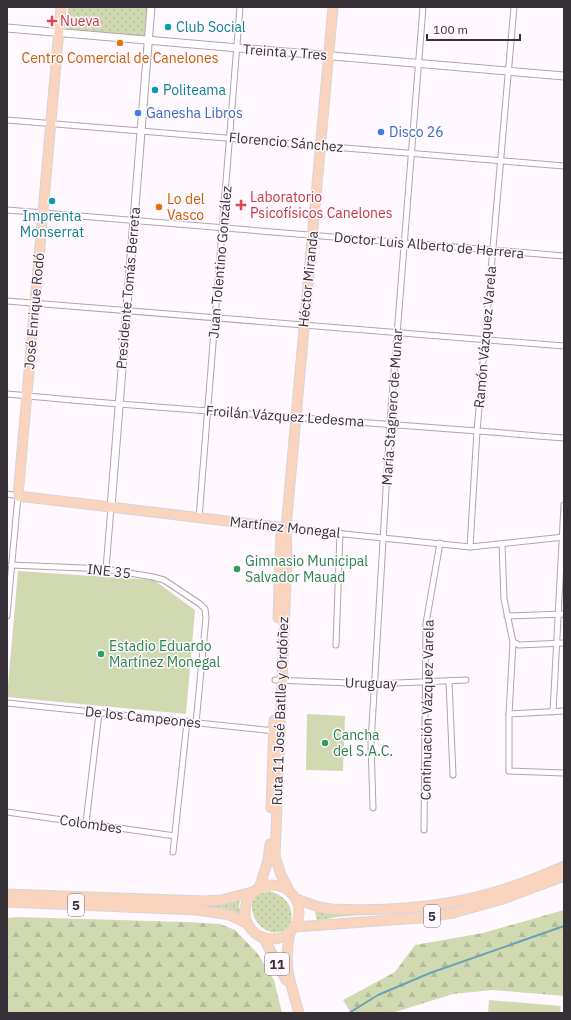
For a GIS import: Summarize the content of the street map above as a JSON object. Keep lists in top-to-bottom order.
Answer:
{
  "streets": {
    "highway": [
      "Héctor Miranda",
      "José Enrique Rodó",
      "Martínez Monegal",
      "Ruta 11 José Batlle y Ordóñez",
      "5",
      "11"
    ],
    "street": [
      "Treinta y Tres",
      "Florencio Sánchez",
      "Doctor Luis Alberto de Herrera",
      "Juan Tolentino González",
      "Presidente Tomás Berreta",
      "Ramón Vázquez Varela",
      "María Stagnero de Munar",
      "Froilán Vázquez Ledesma",
      "INE 35",
      "Uruguay",
      "Continuación Vázquez Varela",
      "De los Campeones",
      "Colombes"
    ]
  },
  "crossings": [
    ["Treinta y Tres", "Juan Tolentino González"],
    ["Treinta y Tres", "Héctor Miranda"],
    ["Treinta y Tres", "Presidente Tomás Berreta"],
    ["Treinta y Tres", "José Enrique Rodó"],
    ["Treinta y Tres", "Ramón Vázquez Varela"],
    ["Treinta y Tres", "María Stagnero de Munar"],
    ["Florencio Sánchez", "Juan Tolentino González"],
    ["Florencio Sánchez", "Héctor Miranda"],
    ["Florencio Sánchez", "Presidente Tomás Berreta"],
    ["Florencio Sánchez", "José Enrique Rodó"],
    ["Florencio Sánchez", "Ramón Vázquez Varela"],
    ["Florencio Sánchez", "María Stagnero de Munar"],
    ["Doctor Luis Alberto de Herrera", "Juan Tolentino González"],
    ["Doctor Luis Alberto de Herrera", "Héctor Miranda"],
    ["Doctor Luis Alberto de Herrera", "Presidente Tomás Berreta"],
    ["Doctor Luis Alberto de Herrera", "José Enrique Rodó"],
    ["Doctor Luis Alberto de Herrera", "Ramón Vázquez Varela"],
    ["Doctor Luis Alberto de Herrera", "María Stagnero de Munar"],
    ["Juan Tolentino González", "Froilán Vázquez Ledesma"],
    ["Juan Tolentino González", "Martínez Monegal"],
    ["Héctor Miranda", "Froilán Vázquez Ledesma"],
    ["Héctor Miranda", "Martínez Monegal"],
    ["Héctor Miranda", "Ruta 11 José Batlle y Ordóñez"],
    ["Presidente Tomás Berreta", "Froilán Vázquez Ledesma"],
    ["Presidente Tomás Berreta", "Martínez Monegal"],
    ["Presidente Tomás Berreta", "INE 35"],
    ["José Enrique Rodó", "Froilán Vázquez Ledesma"],
    ["José Enrique Rodó", "Martínez Monegal"],
    ["José Enrique Rodó", "INE 35"],
    ["Ramón Vázquez Varela", "Froilán Vázquez Ledesma"],
    ["Ramón Vázquez Varela", "Martínez Monegal"],
    ["María Stagnero de Munar", "Froilán Vázquez Ledesma"],
    ["María Stagnero de Munar", "Martínez Monegal"],
    ["María Stagnero de Munar", "Uruguay"],
    ["Martínez Monegal", "Continuación Vázquez Varela"],
    ["Martínez Monegal", "Ruta 11 José Batlle y Ordóñez"],
    ["INE 35", "De los Campeones"],
    ["Uruguay", "Continuación Vázquez Varela"],
    ["Uruguay", "Ruta 11 José Batlle y Ordóñez"],
    ["Ruta 11 José Batlle y Ordóñez", "De los Campeones"],
    ["Ruta 11 José Batlle y Ordóñez", "5"],
    ["Ruta 11 José Batlle y Ordóñez", "11"],
    ["5", "11"]
  ],
  "places": {
    "health": ["Nueva", "Laboratorio Psicofísicos Canelones"],
    "other": [
      "Club Social",
      "Centro Comercial de Canelones",
      "Politeama",
      "Ganesha Libros",
      "Disco 26",
      "Imprenta Monserrat",
      "Lo del Vasco",
      "Gimnasio Municipal Salvador Mauad",
      "Estadio Eduardo Martínez Monegal",
      "Cancha del S.A.C."
    ]
  },
  "scale_bar": "100 m"
}
